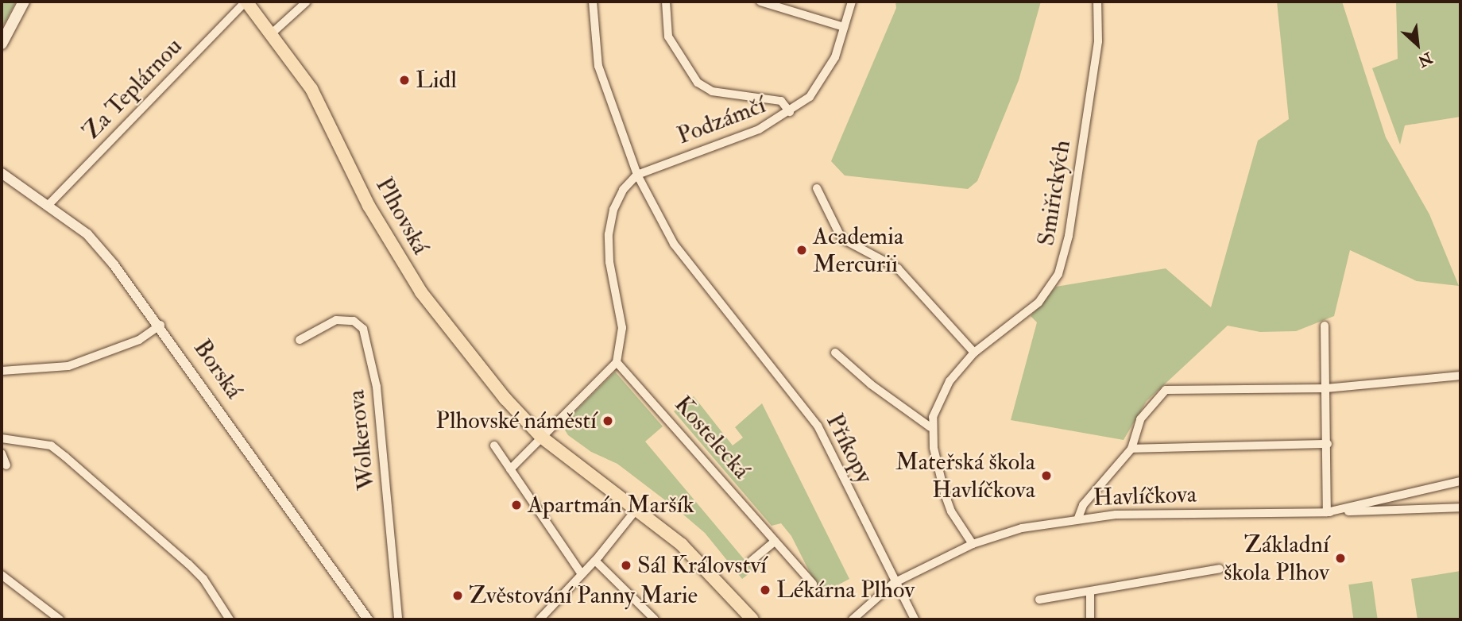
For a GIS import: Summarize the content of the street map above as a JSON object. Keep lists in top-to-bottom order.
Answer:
{
  "streets": {
    "main road": ["Plhovská"],
    "street": [
      "Za Teplárnou",
      "Podzámčí",
      "Smiřických",
      "Borská",
      "Kostelecká",
      "Wolkerova",
      "Příkopy",
      "Havlíčkova"
    ]
  },
  "crossings": [
    ["Za Teplárnou", "Plhovská"],
    ["Za Teplárnou", "Borská"],
    ["Podzámčí", "Příkopy"],
    ["Příkopy", "Havlíčkova"]
  ],
  "places": [
    "Lidl",
    "Academia Mercurii",
    "Plhovské náměstí",
    "Mateřská škola Havlíčkova",
    "Apartmán Maršík",
    "Základní škola Plhov",
    "Sál Království",
    "Lékárna Plhov",
    "Zvěstování Panny Marie"
  ],
  "north": "bottom right"
}
